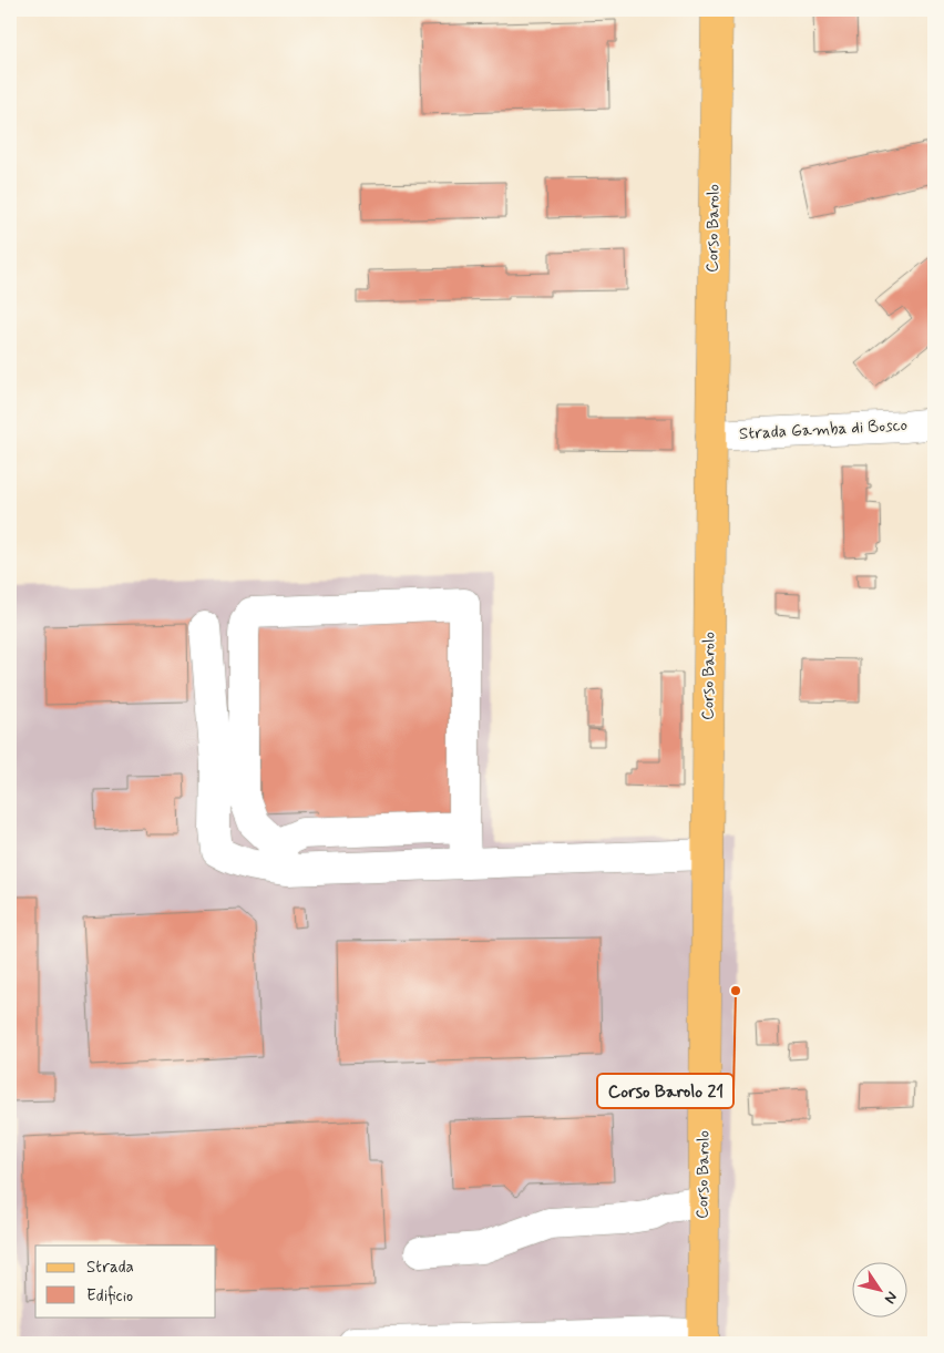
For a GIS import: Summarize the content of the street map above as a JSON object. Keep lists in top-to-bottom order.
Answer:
{
  "streets": {
    "main road": ["Corso Barolo"],
    "street": ["Strada Gamba di Bosco"]
  },
  "crossings": [
    ["Corso Barolo", "Strada Gamba di Bosco"]
  ],
  "places": ["Corso Barolo 21"],
  "legend": ["Strada", "Edificio"],
  "north": "bottom right"
}
